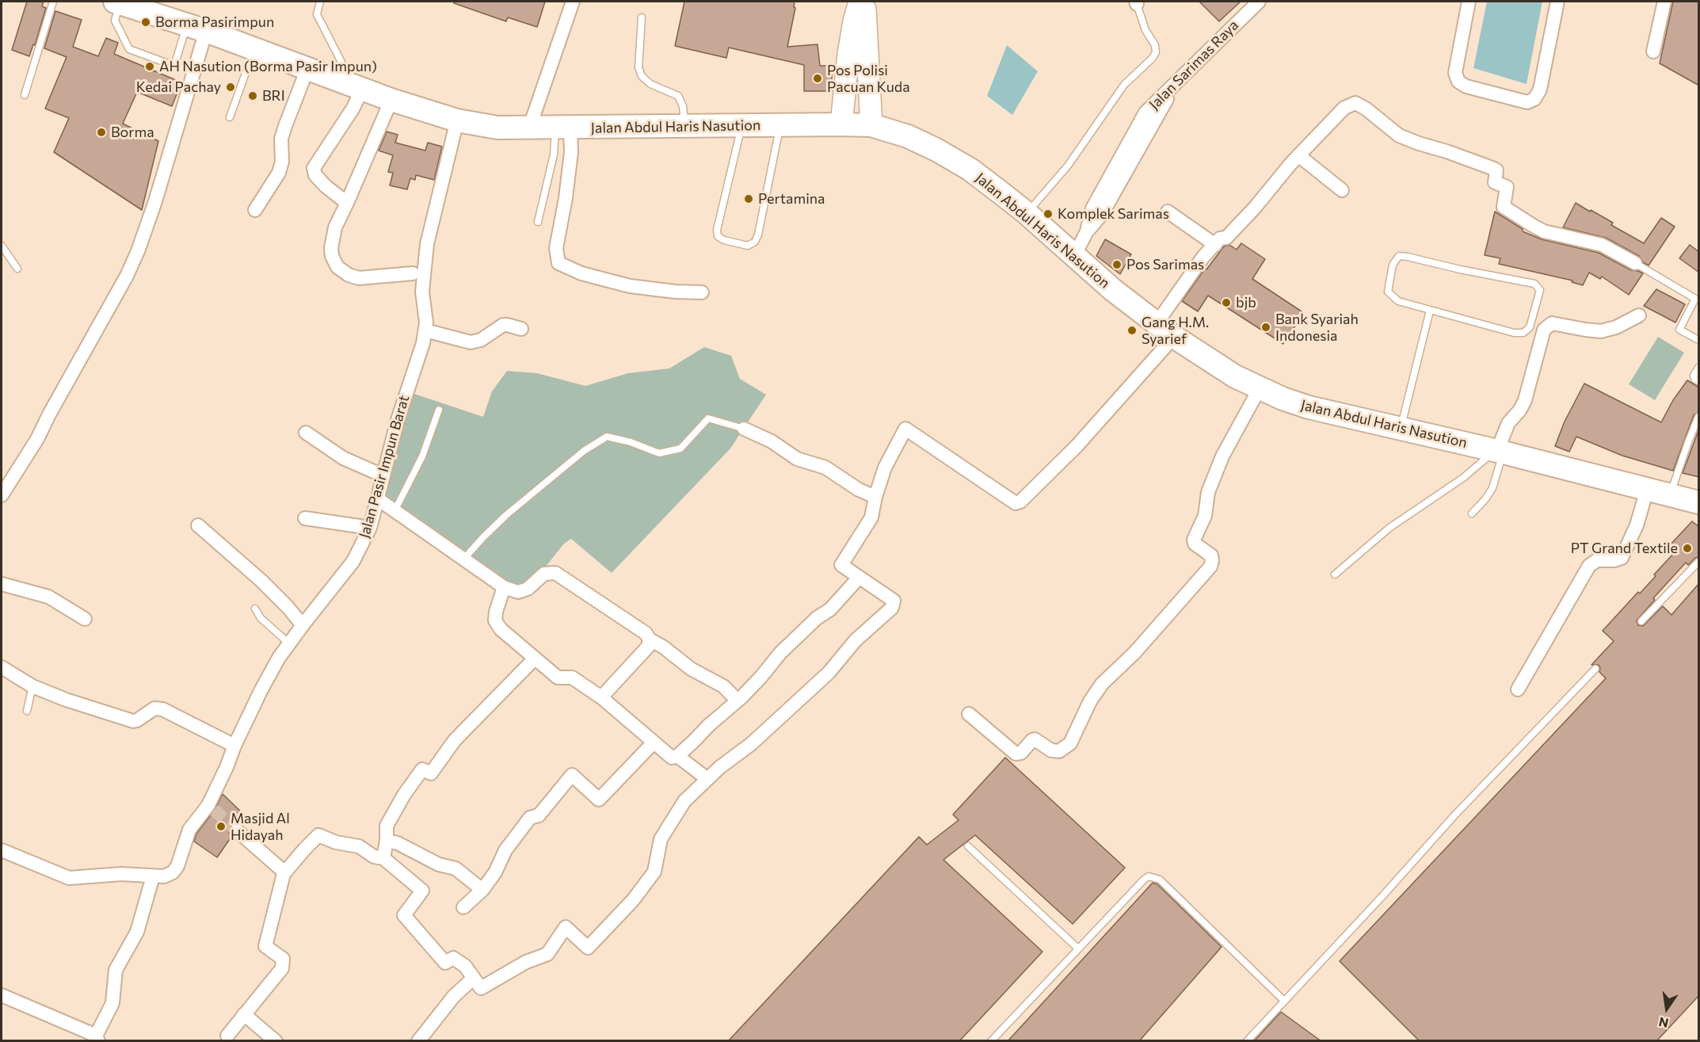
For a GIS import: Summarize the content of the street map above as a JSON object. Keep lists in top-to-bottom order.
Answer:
{
  "streets": {
    "highway": ["Jalan Abdul Haris Nasution"],
    "street": ["Jalan Sarimas Raya", "Jalan Pasir Impun Barat"]
  },
  "crossings": [
    ["Jalan Abdul Haris Nasution", "Jalan Pasir Impun Barat"]
  ],
  "places": [
    "Borma Pasirimpun",
    "AH Nasution (Borma Pasir Impun)",
    "Pos Polisi Pacuan Kuda",
    "Kedai Pachay",
    "BRI",
    "Borma",
    "Pertamina",
    "Komplek Sarimas",
    "Pos Sarimas",
    "bjb",
    "Bank Syariah Indonesia",
    "Gang H.M. Syarief",
    "PT Grand Textile",
    "Masjid Al Hidayah"
  ],
  "north": "bottom"
}
